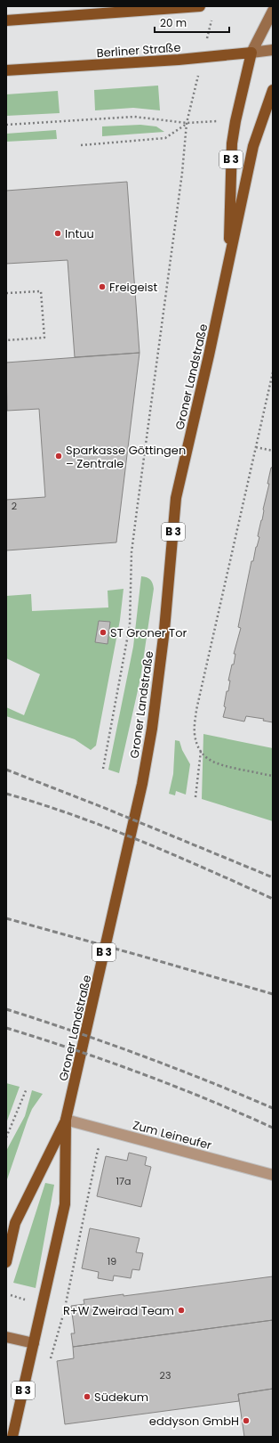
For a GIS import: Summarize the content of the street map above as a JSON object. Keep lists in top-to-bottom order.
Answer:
{
  "streets": {
    "main road": ["Berliner Straße", "B 3", "Groner Landstraße"],
    "street": ["Zum Leineufer"]
  },
  "crossings": [
    ["Berliner Straße", "Groner Landstraße"],
    ["Groner Landstraße", "Zum Leineufer"]
  ],
  "places": [
    "Intuu",
    "Freigeist",
    "Sparkasse Göttingen – Zentrale",
    "ST Groner Tor",
    "R+W Zweirad Team",
    "Südekum",
    "eddyson GmbH"
  ],
  "house_numbers": [
    "2",
    "17a",
    "19",
    "23"
  ],
  "scale_bar": "20 m"
}
